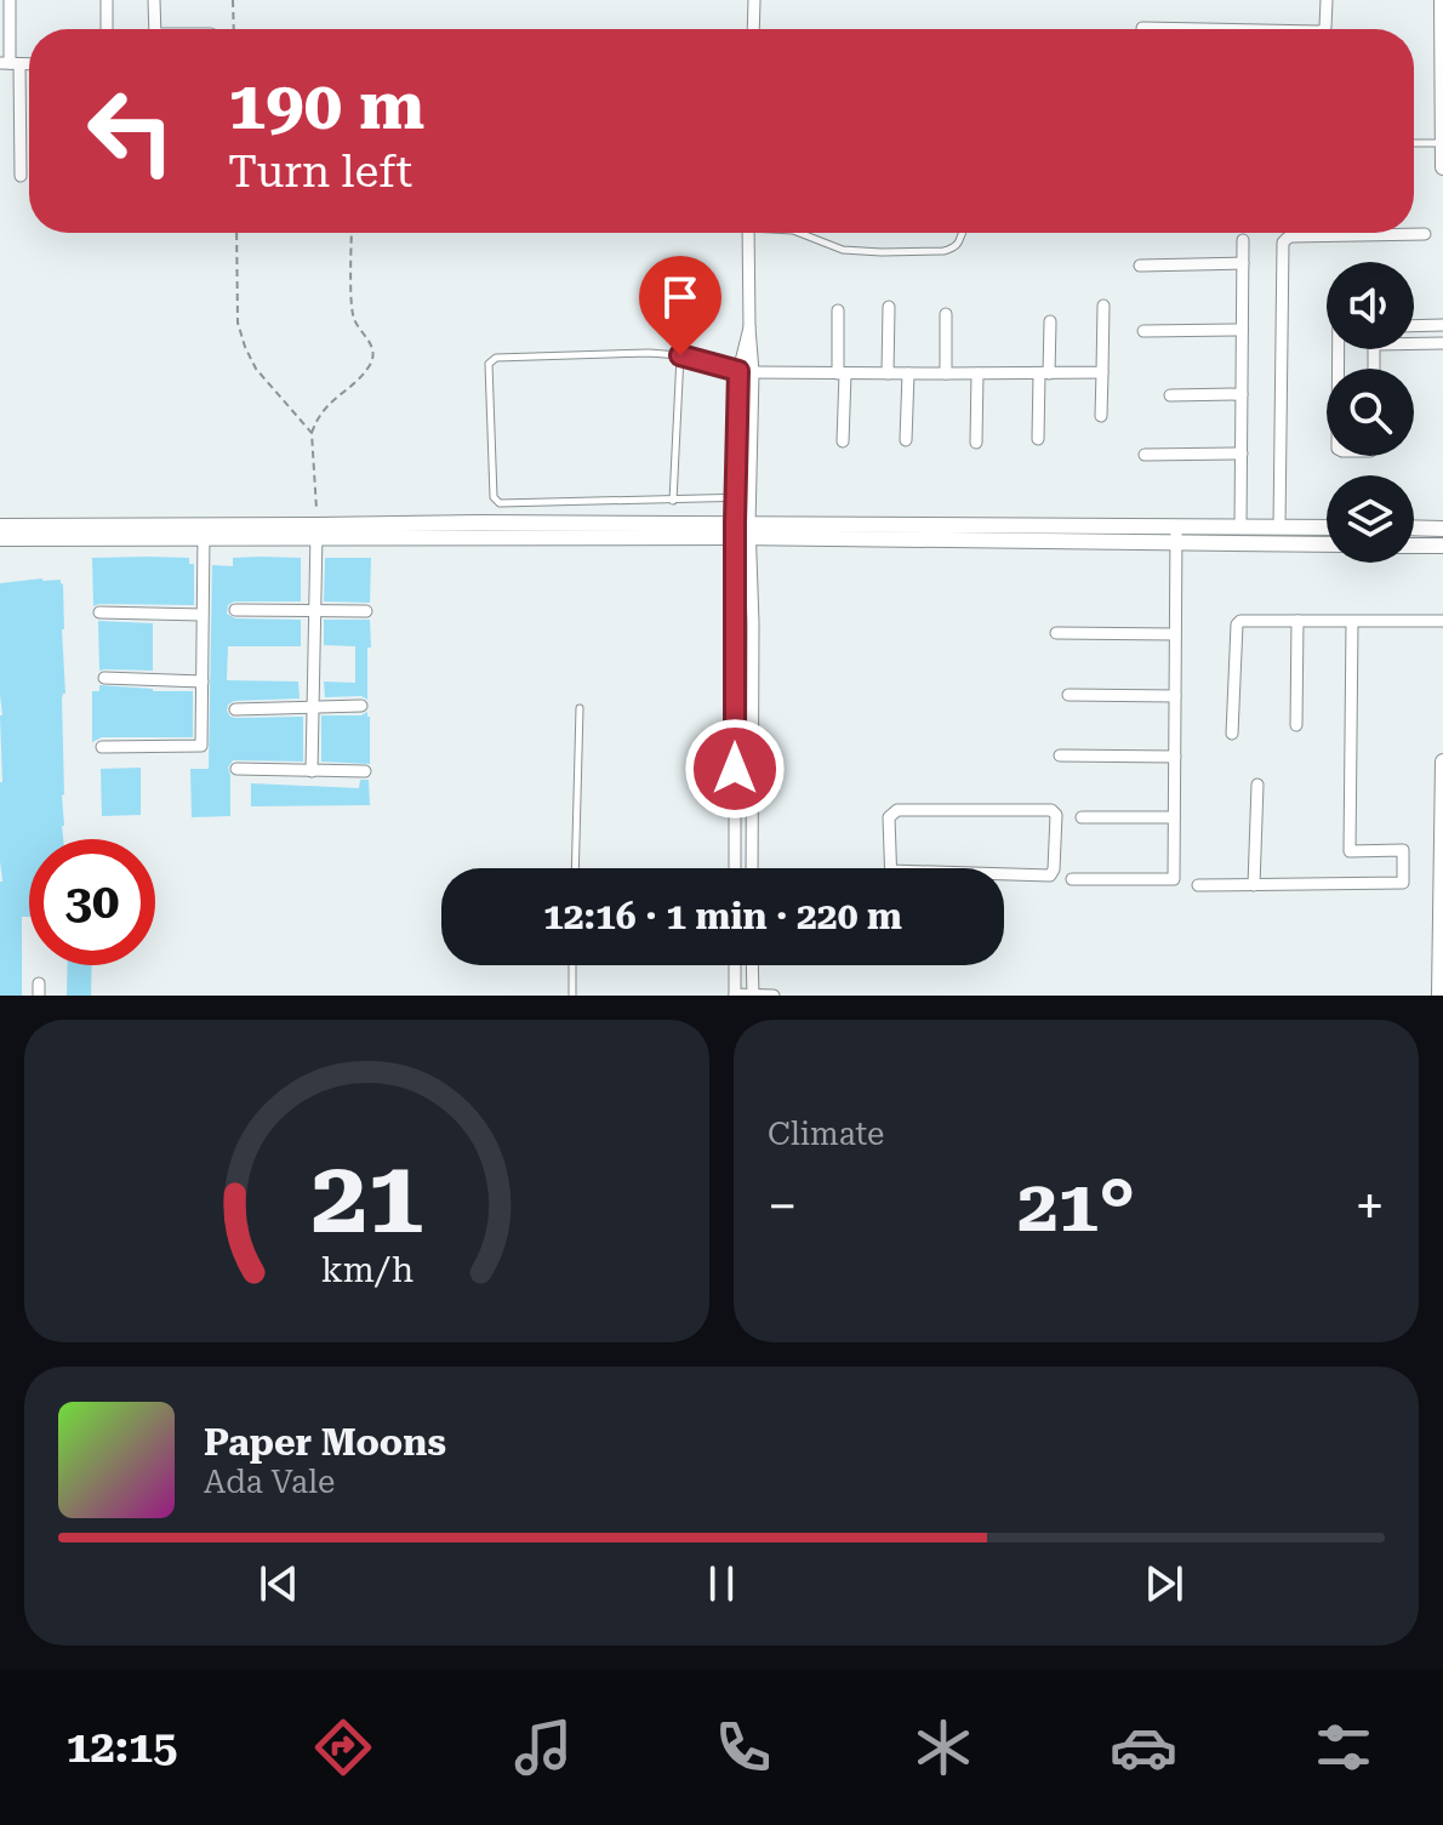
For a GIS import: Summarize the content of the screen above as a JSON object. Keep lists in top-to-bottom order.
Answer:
{
  "page": {
    "turn": ["190 m", "Turn left"],
    "limit": "30",
    "trip": "12:16 · 1 min · 220 m",
    "tile": "Climate",
    "heat": ["−", "21°", "+"],
    "song": ["Paper Moons", "Ada Vale"],
    "tabs": "12:15",
    "gauge": ["21", "km/h"]
  }
}
